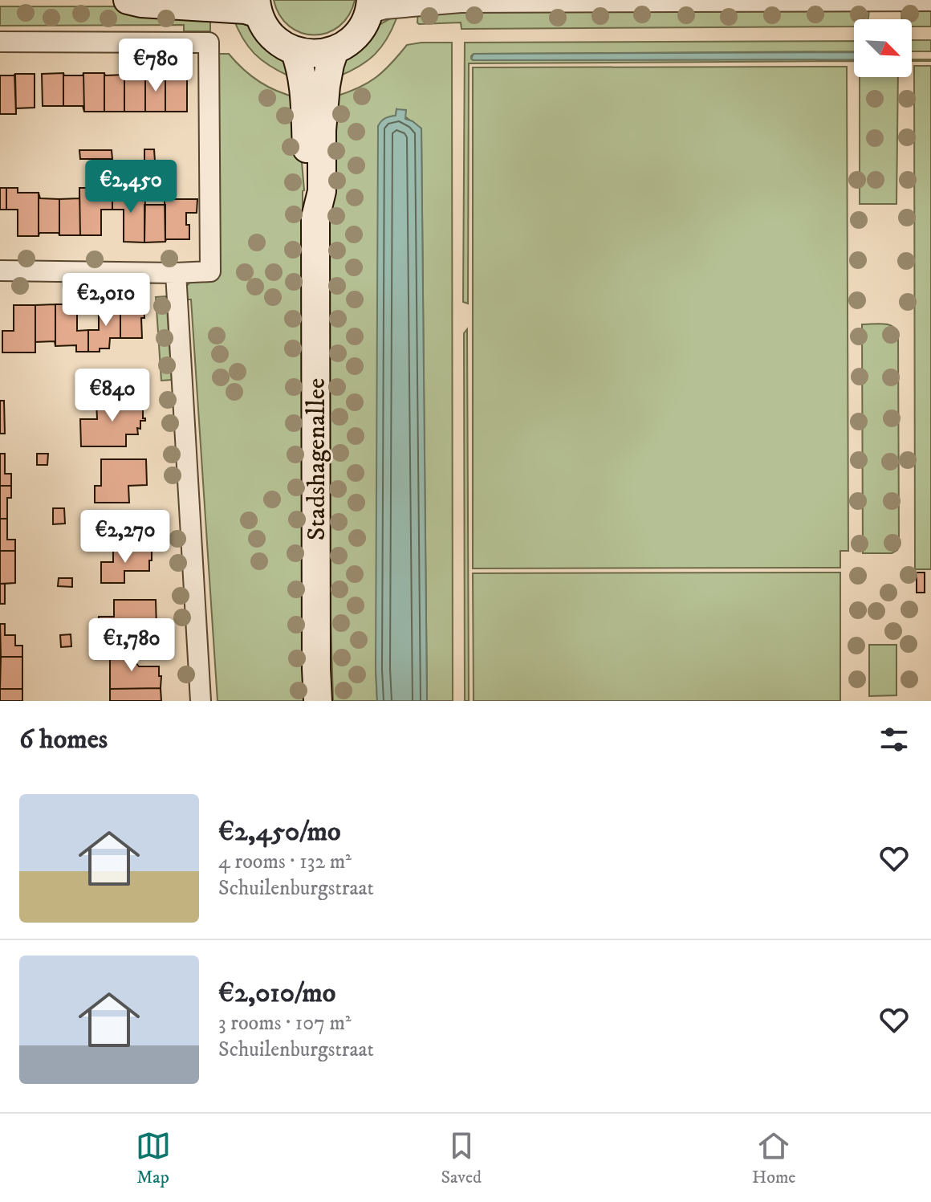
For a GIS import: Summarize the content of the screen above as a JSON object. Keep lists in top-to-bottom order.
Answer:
{
  "streets": {
    "main road": ["Stadshagenallee"]
  },
  "north": "bottom right",
  "page": {
    "price": [
      "€780",
      "€2,450",
      "€2,010",
      "€840",
      "€2,270",
      "€1,780"
    ],
    "heading": "6 homes",
    "list": [
      {
        "name": "€2,450/mo",
        "note": "4 rooms · 132 m² · Schuilenburgstraat"
      },
      {
        "name": "€2,010/mo",
        "note": "3 rooms · 107 m² · Schuilenburgstraat"
      }
    ],
    "tabs": ["Map", "Saved", "Home"]
  }
}
